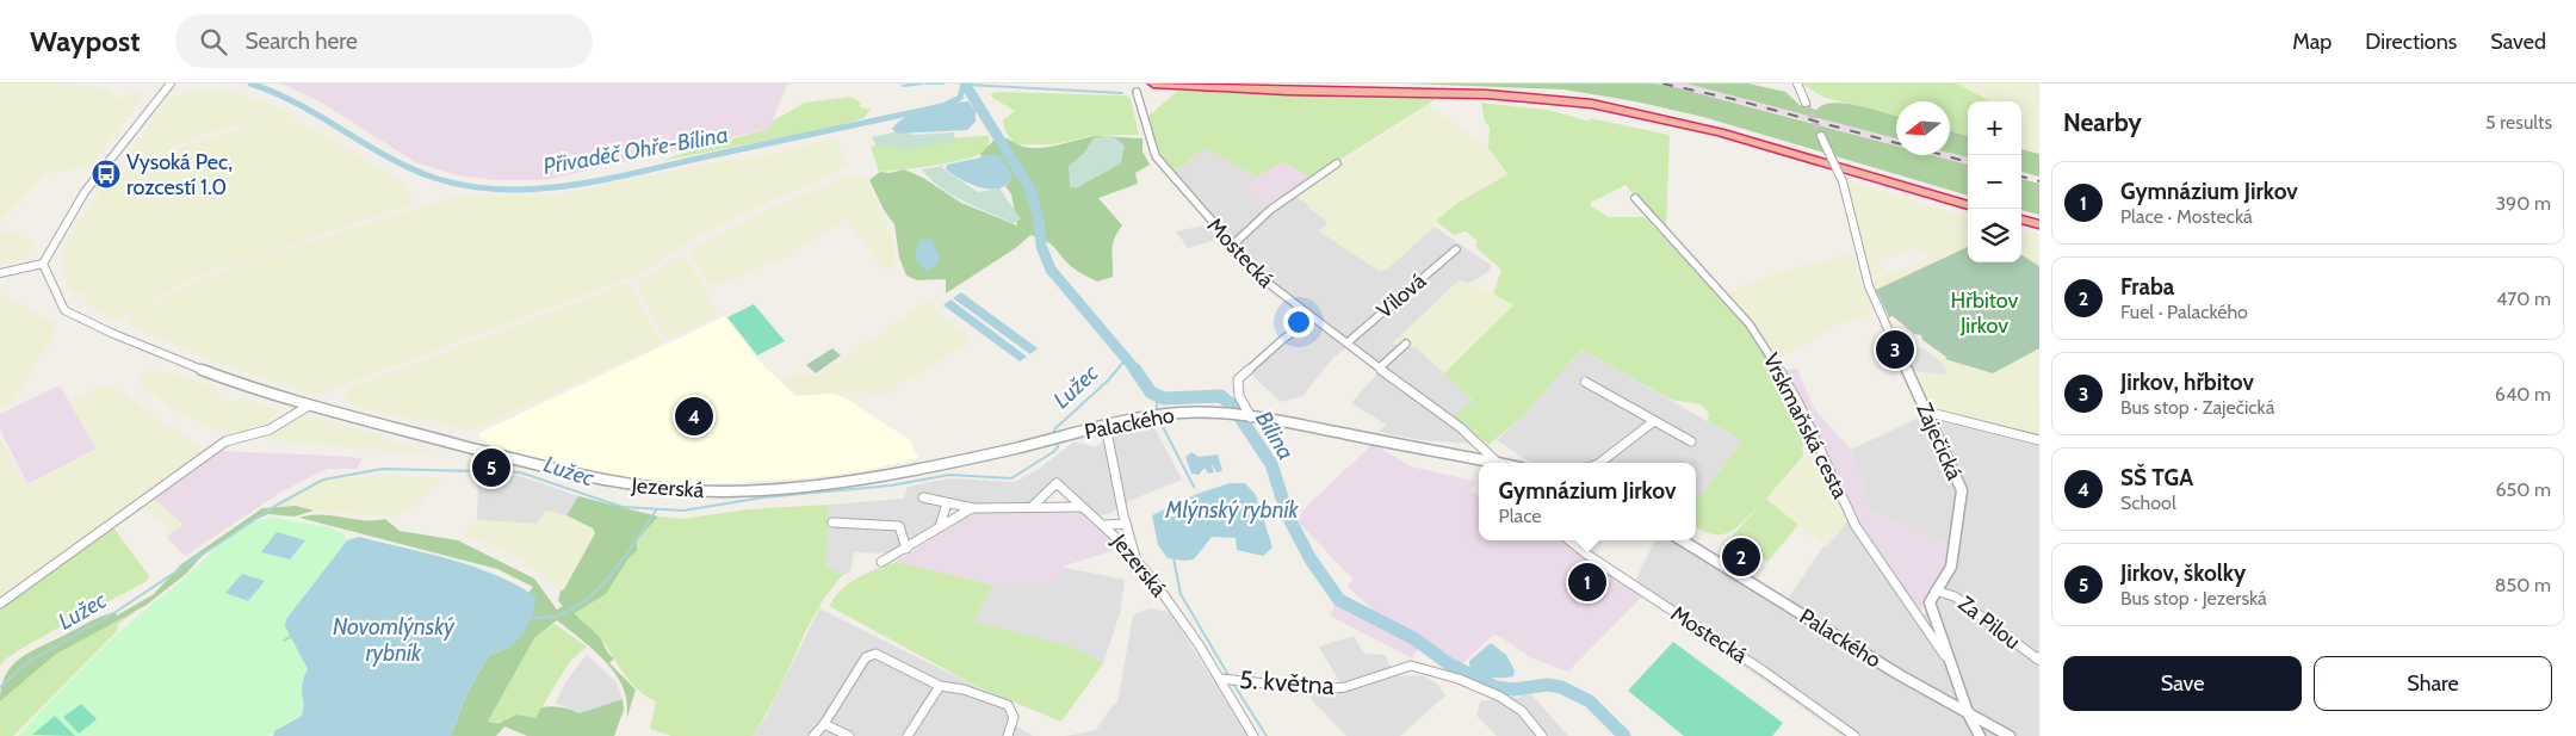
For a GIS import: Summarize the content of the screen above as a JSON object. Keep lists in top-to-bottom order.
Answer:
{
  "streets": {
    "street": [
      "Mostecká",
      "Vilová",
      "Palackého",
      "Vrskmaňská cesta",
      "Zaječická",
      "Jezerská",
      "Za Pilou",
      "5. května"
    ]
  },
  "crossings": [
    ["Mostecká", "Vilová"],
    ["Palackého", "Jezerská"],
    ["Zaječická", "Za Pilou"],
    ["Jezerská", "5. května"]
  ],
  "water": [
    "Přivaděč Ohře-Bílina",
    "Lužec",
    "Bílina",
    "Mlýnský rybník",
    "Novomlýnský rybník"
  ],
  "parks": ["Hřbitov Jirkov"],
  "places": {
    "bus stop": ["Vysoká Pec, rozcestí 1.0"]
  },
  "north": "left",
  "page": {
    "header": "Waypost",
    "search": "Search here",
    "nav": ["Map", "Directions", "Saved"],
    "heading": ["Nearby", "5 results"],
    "map_buttons": ["+", "−"],
    "list": [
      {
        "mark": "1",
        "name": "Gymnázium Jirkov",
        "note": "Place · Mostecká",
        "value": "390 m"
      },
      {
        "mark": "2",
        "name": "Fraba",
        "note": "Fuel · Palackého",
        "value": "470 m"
      },
      {
        "mark": "3",
        "name": "Jirkov, hřbitov",
        "note": "Bus stop · Zaječická",
        "value": "640 m"
      },
      {
        "mark": "4",
        "name": "SŠ TGA",
        "note": "School",
        "value": "650 m"
      },
      {
        "mark": "5",
        "name": "Jirkov, školky",
        "note": "Bus stop · Jezerská",
        "value": "850 m"
      }
    ],
    "pins": [
      "3",
      "4",
      "5",
      "2",
      "1"
    ],
    "popup": ["Gymnázium Jirkov", "Place"],
    "buttons": ["Save", "Share"]
  }
}
